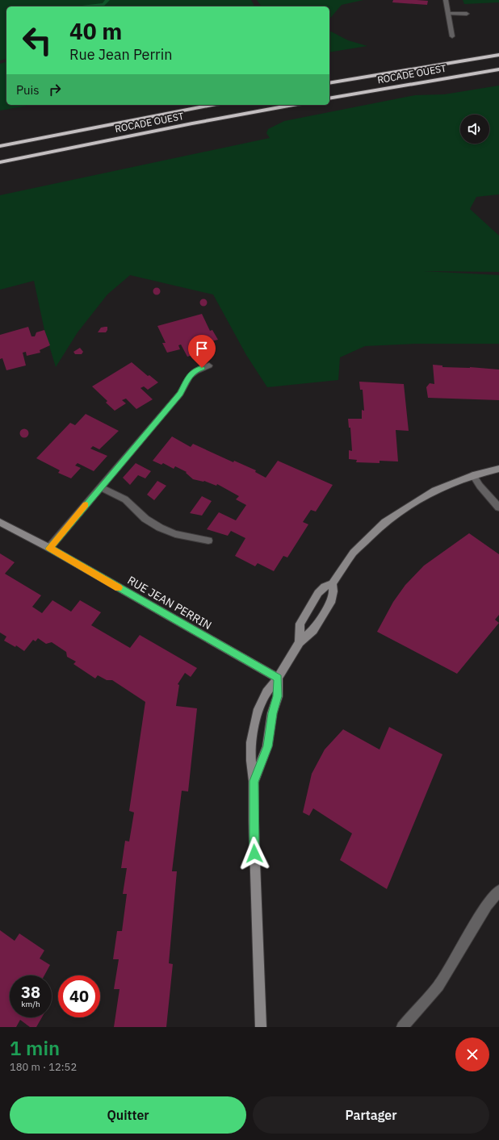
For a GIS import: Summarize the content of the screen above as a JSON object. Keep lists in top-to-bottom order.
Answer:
{
  "streets": {
    "highway": ["ROCADE OUEST"],
    "street": ["RUE JEAN PERRIN"]
  },
  "page": {
    "turn": ["40 m", "Rue Jean Perrin"],
    "then": "Puis",
    "speed": "38 km/h",
    "limit": "40",
    "heading": ["1 min", "180 m · 12:52"],
    "buttons": ["Quitter", "Partager"]
  }
}
